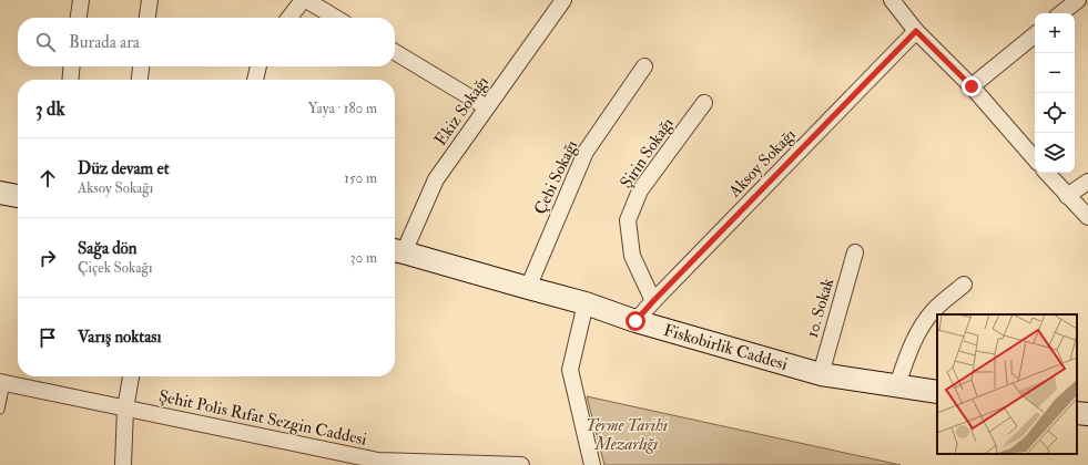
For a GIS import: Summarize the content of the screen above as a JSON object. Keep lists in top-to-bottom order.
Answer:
{
  "streets": {
    "main road": ["Fiskobirlik Caddesi"],
    "street": [
      "Ekiz Sokağı",
      "Şirin Sokağı",
      "Aksoy Sokağı",
      "Çebi Sokağı",
      "10. Sokak",
      "Şehit Polis Rıfat Sezgin Caddesi"
    ]
  },
  "crossings": [
    ["Ekiz Sokağı", "Fiskobirlik Caddesi"],
    ["Şirin Sokağı", "Aksoy Sokağı"],
    ["Aksoy Sokağı", "Fiskobirlik Caddesi"],
    ["Çebi Sokağı", "Fiskobirlik Caddesi"],
    ["10. Sokak", "Fiskobirlik Caddesi"]
  ],
  "parks": ["Terme Tarihi Mezarlığı"],
  "page": {
    "map_buttons": ["+", "−"],
    "search": "Burada ara",
    "heading": ["3 dk", "Yaya · 180 m"],
    "list": [
      ["Düz devam et", "Aksoy Sokağı", "150 m"],
      ["Sağa dön", "Çiçek Sokağı", "30 m"],
      "Varış noktası"
    ]
  }
}
